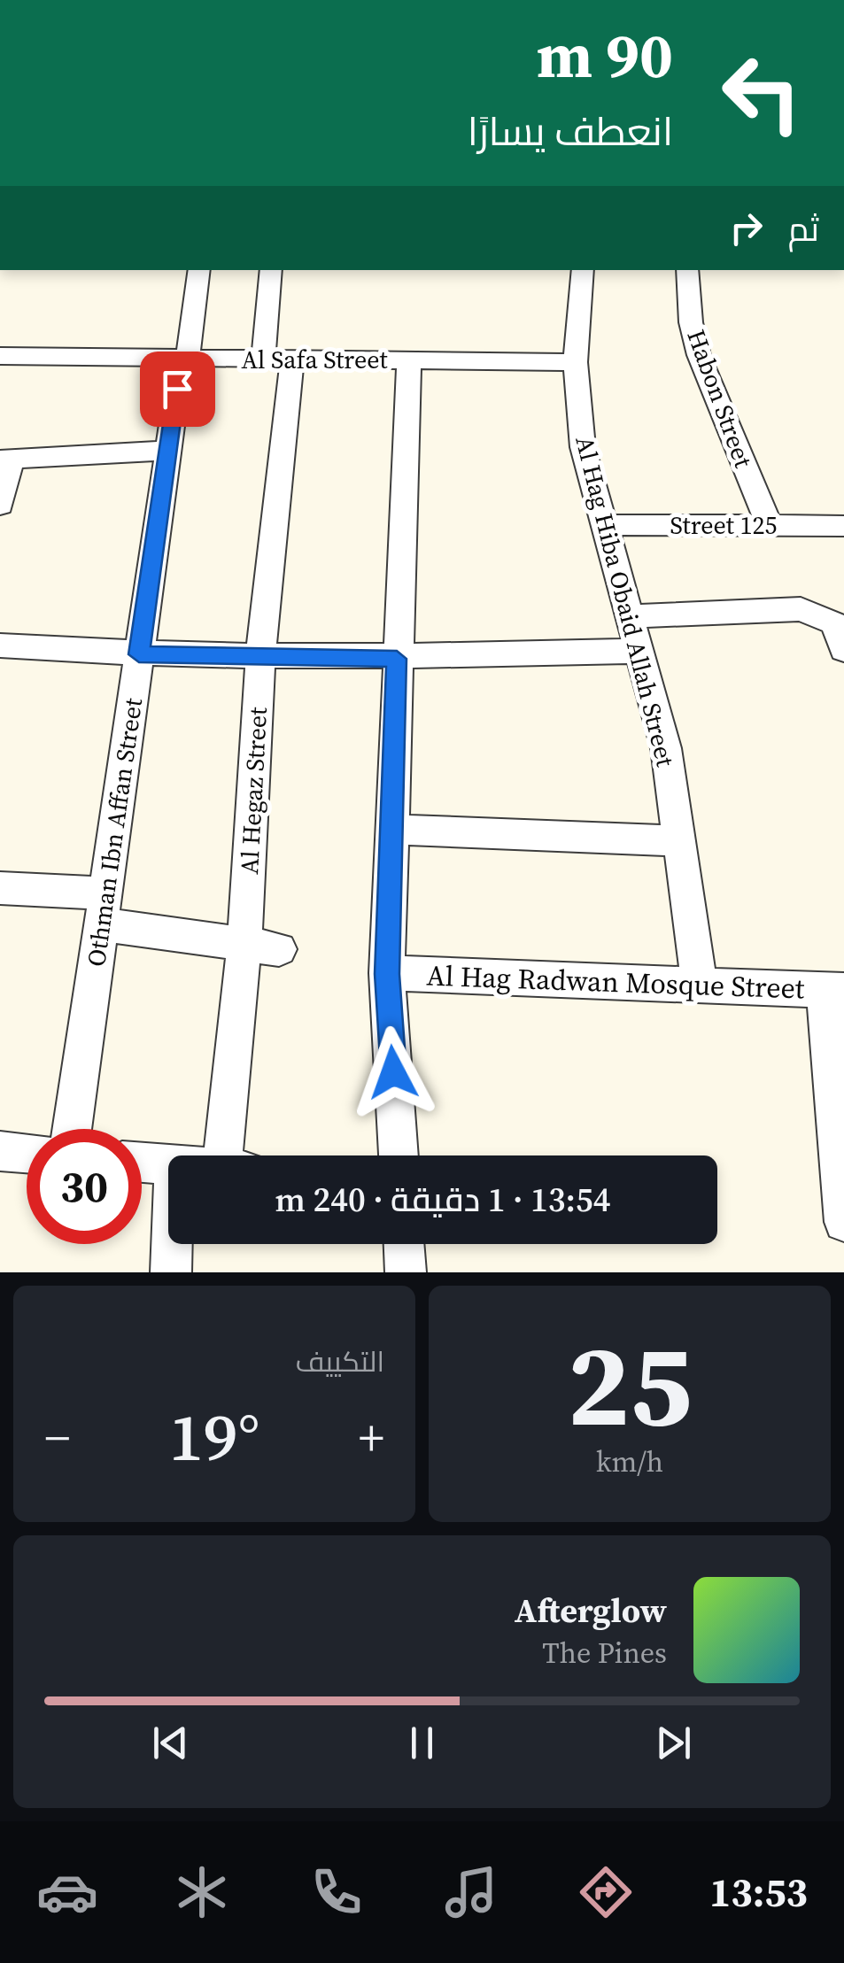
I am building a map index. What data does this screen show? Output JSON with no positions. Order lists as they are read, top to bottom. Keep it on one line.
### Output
{"streets":{"street":["Al Safa Street","Habon Street","Street 125","Al Hag Hiba Obaid Allah Street","Al Hegaz Street","Othman Ibn Affan Street","Al Hag Radwan Mosque Street"]},"crossings":[["Al Safa Street","Al Hag Hiba Obaid Allah Street"],["Al Safa Street","Al Hegaz Street"],["Al Safa Street","Othman Ibn Affan Street"],["Habon Street","Street 125"],["Street 125","Al Hag Hiba Obaid Allah Street"],["Al Hag Hiba Obaid Allah Street","Al Hag Radwan Mosque Street"]],"page":{"turn":["90 m","انعطف يسارًا"],"then":"ثم","limit":"30","trip":"13:54 · 1 دقيقة · 240 m","tile":[["25","km/h"],"التكييف"],"heat":["−","19°","+"],"song":["Afterglow","The Pines"],"tabs":"13:53"}}
